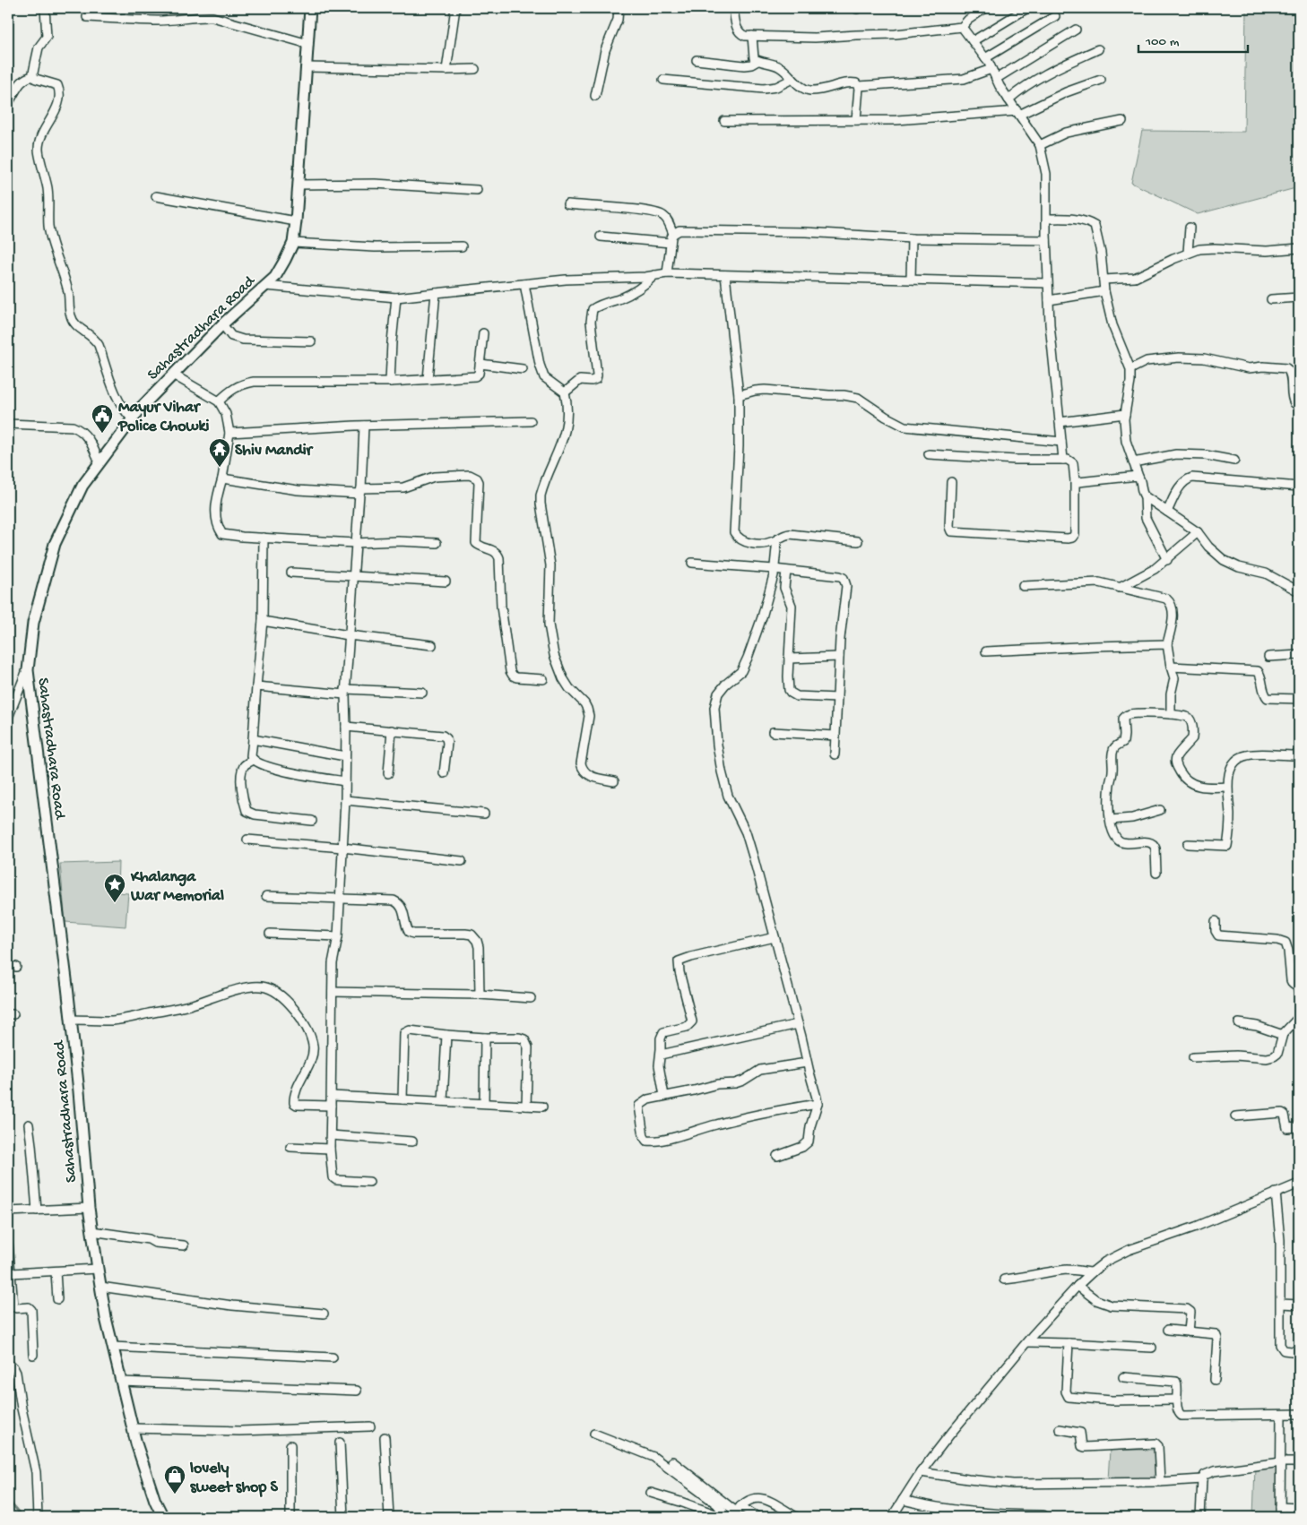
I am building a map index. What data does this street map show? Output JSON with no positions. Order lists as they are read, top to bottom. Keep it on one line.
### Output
{"streets":{"main road":["Sahastradhara Road"]},"places":{"public building":["Mayur Vihar Police Chowki"],"temple":["Shiv Mandir"],"place":["Khalanga War Memorial"],"shop":["lovely sweet shop S"]},"scale_bar":"100 m"}
